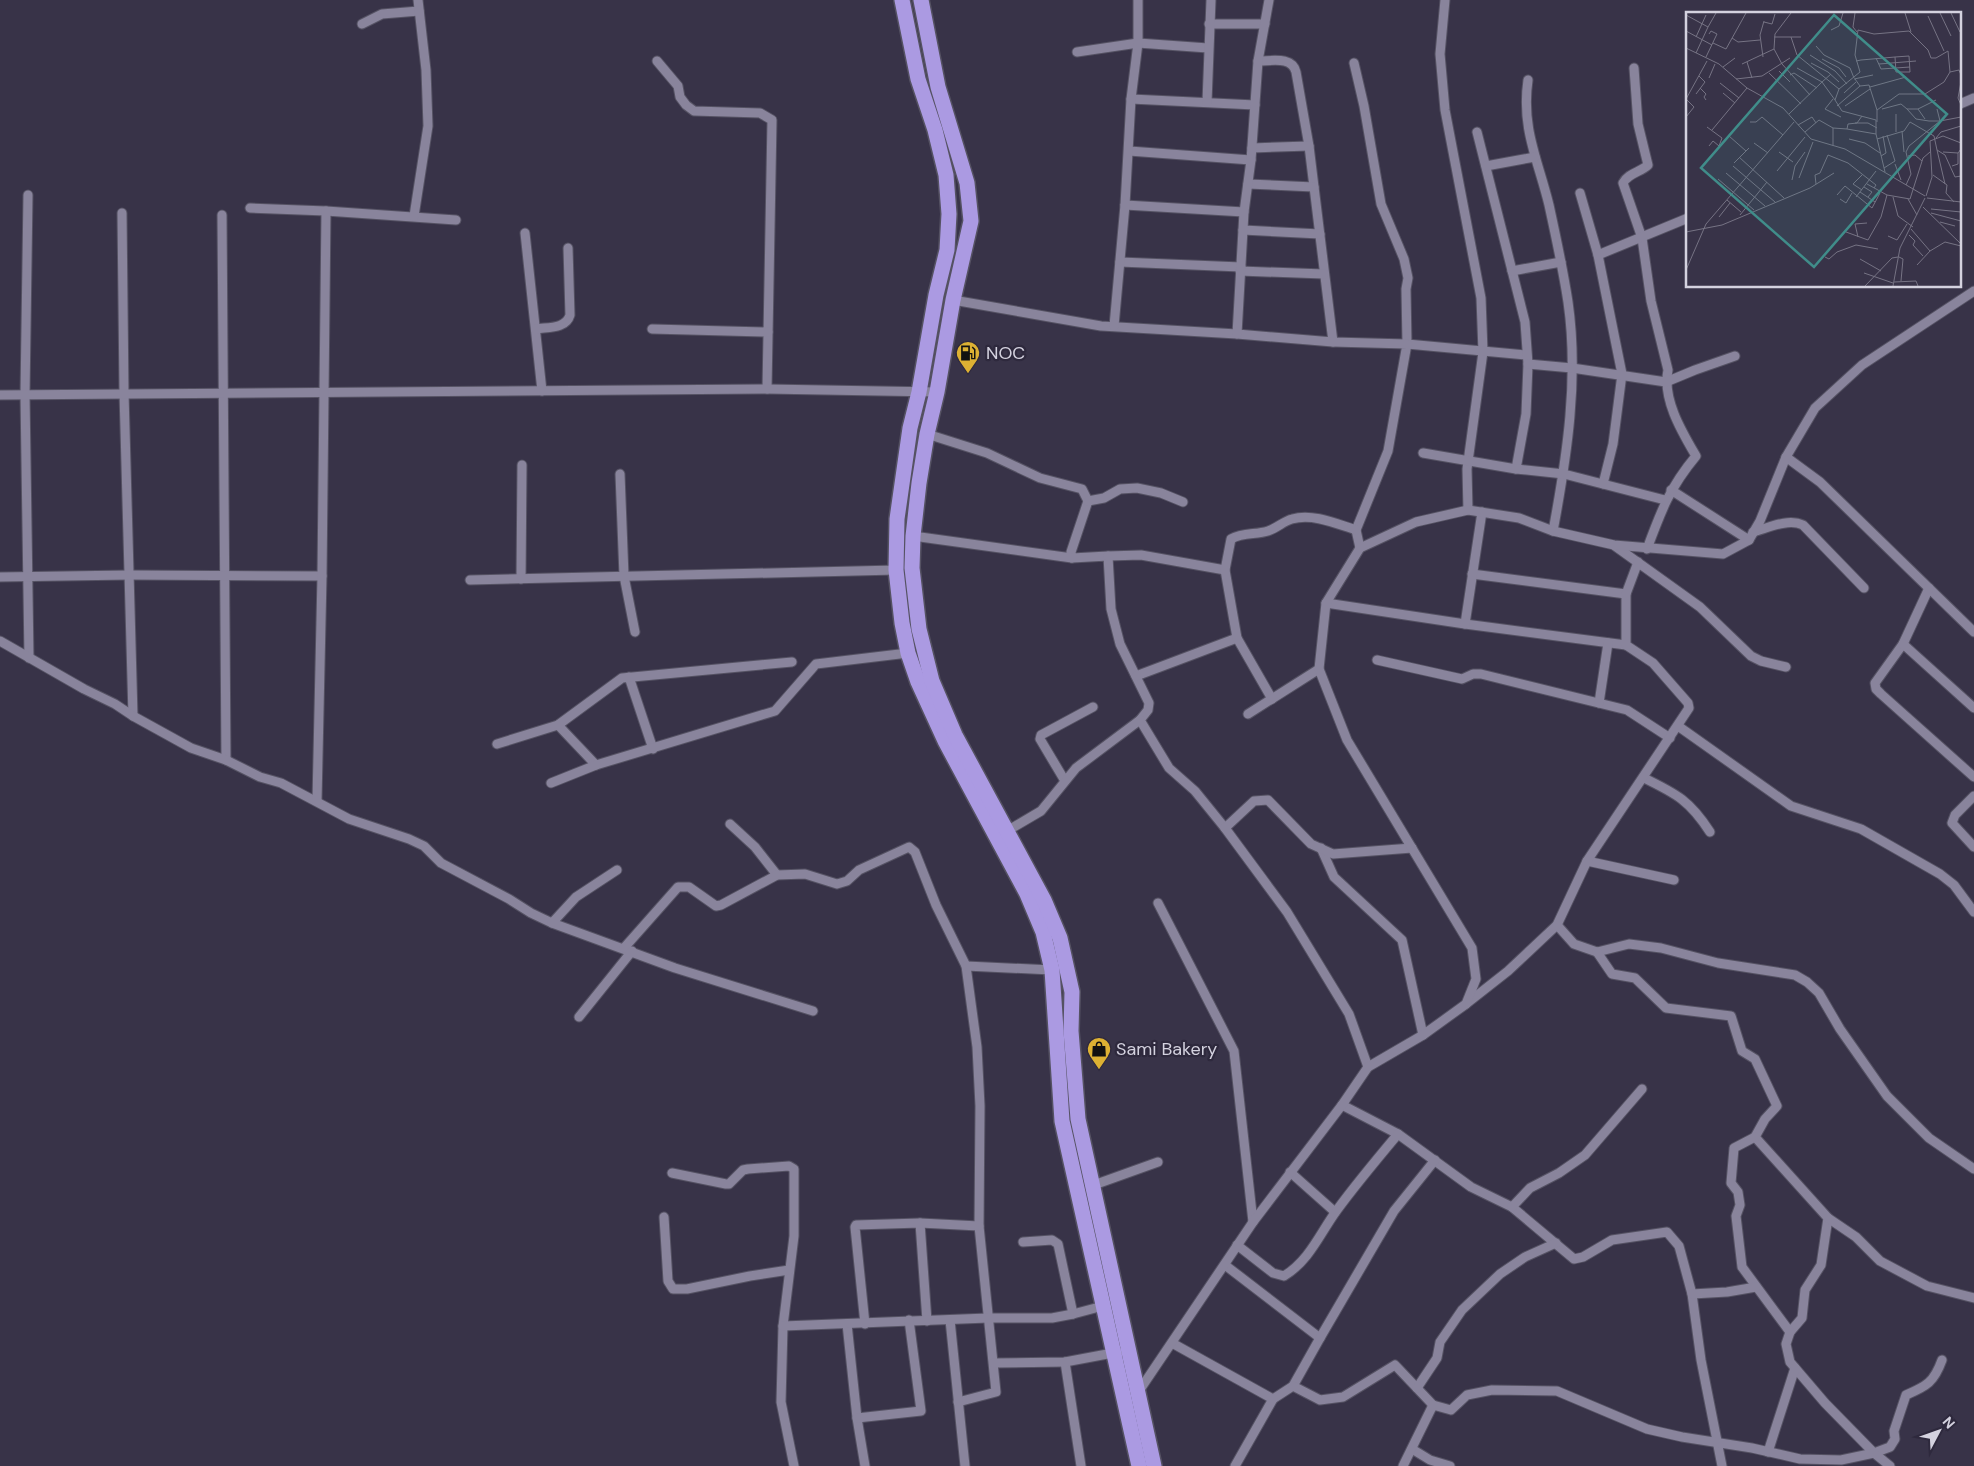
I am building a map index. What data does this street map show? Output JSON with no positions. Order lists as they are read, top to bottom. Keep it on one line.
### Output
{"places":{"fuel station":["NOC"],"shop":["Sami Bakery"]},"north":"top right"}
